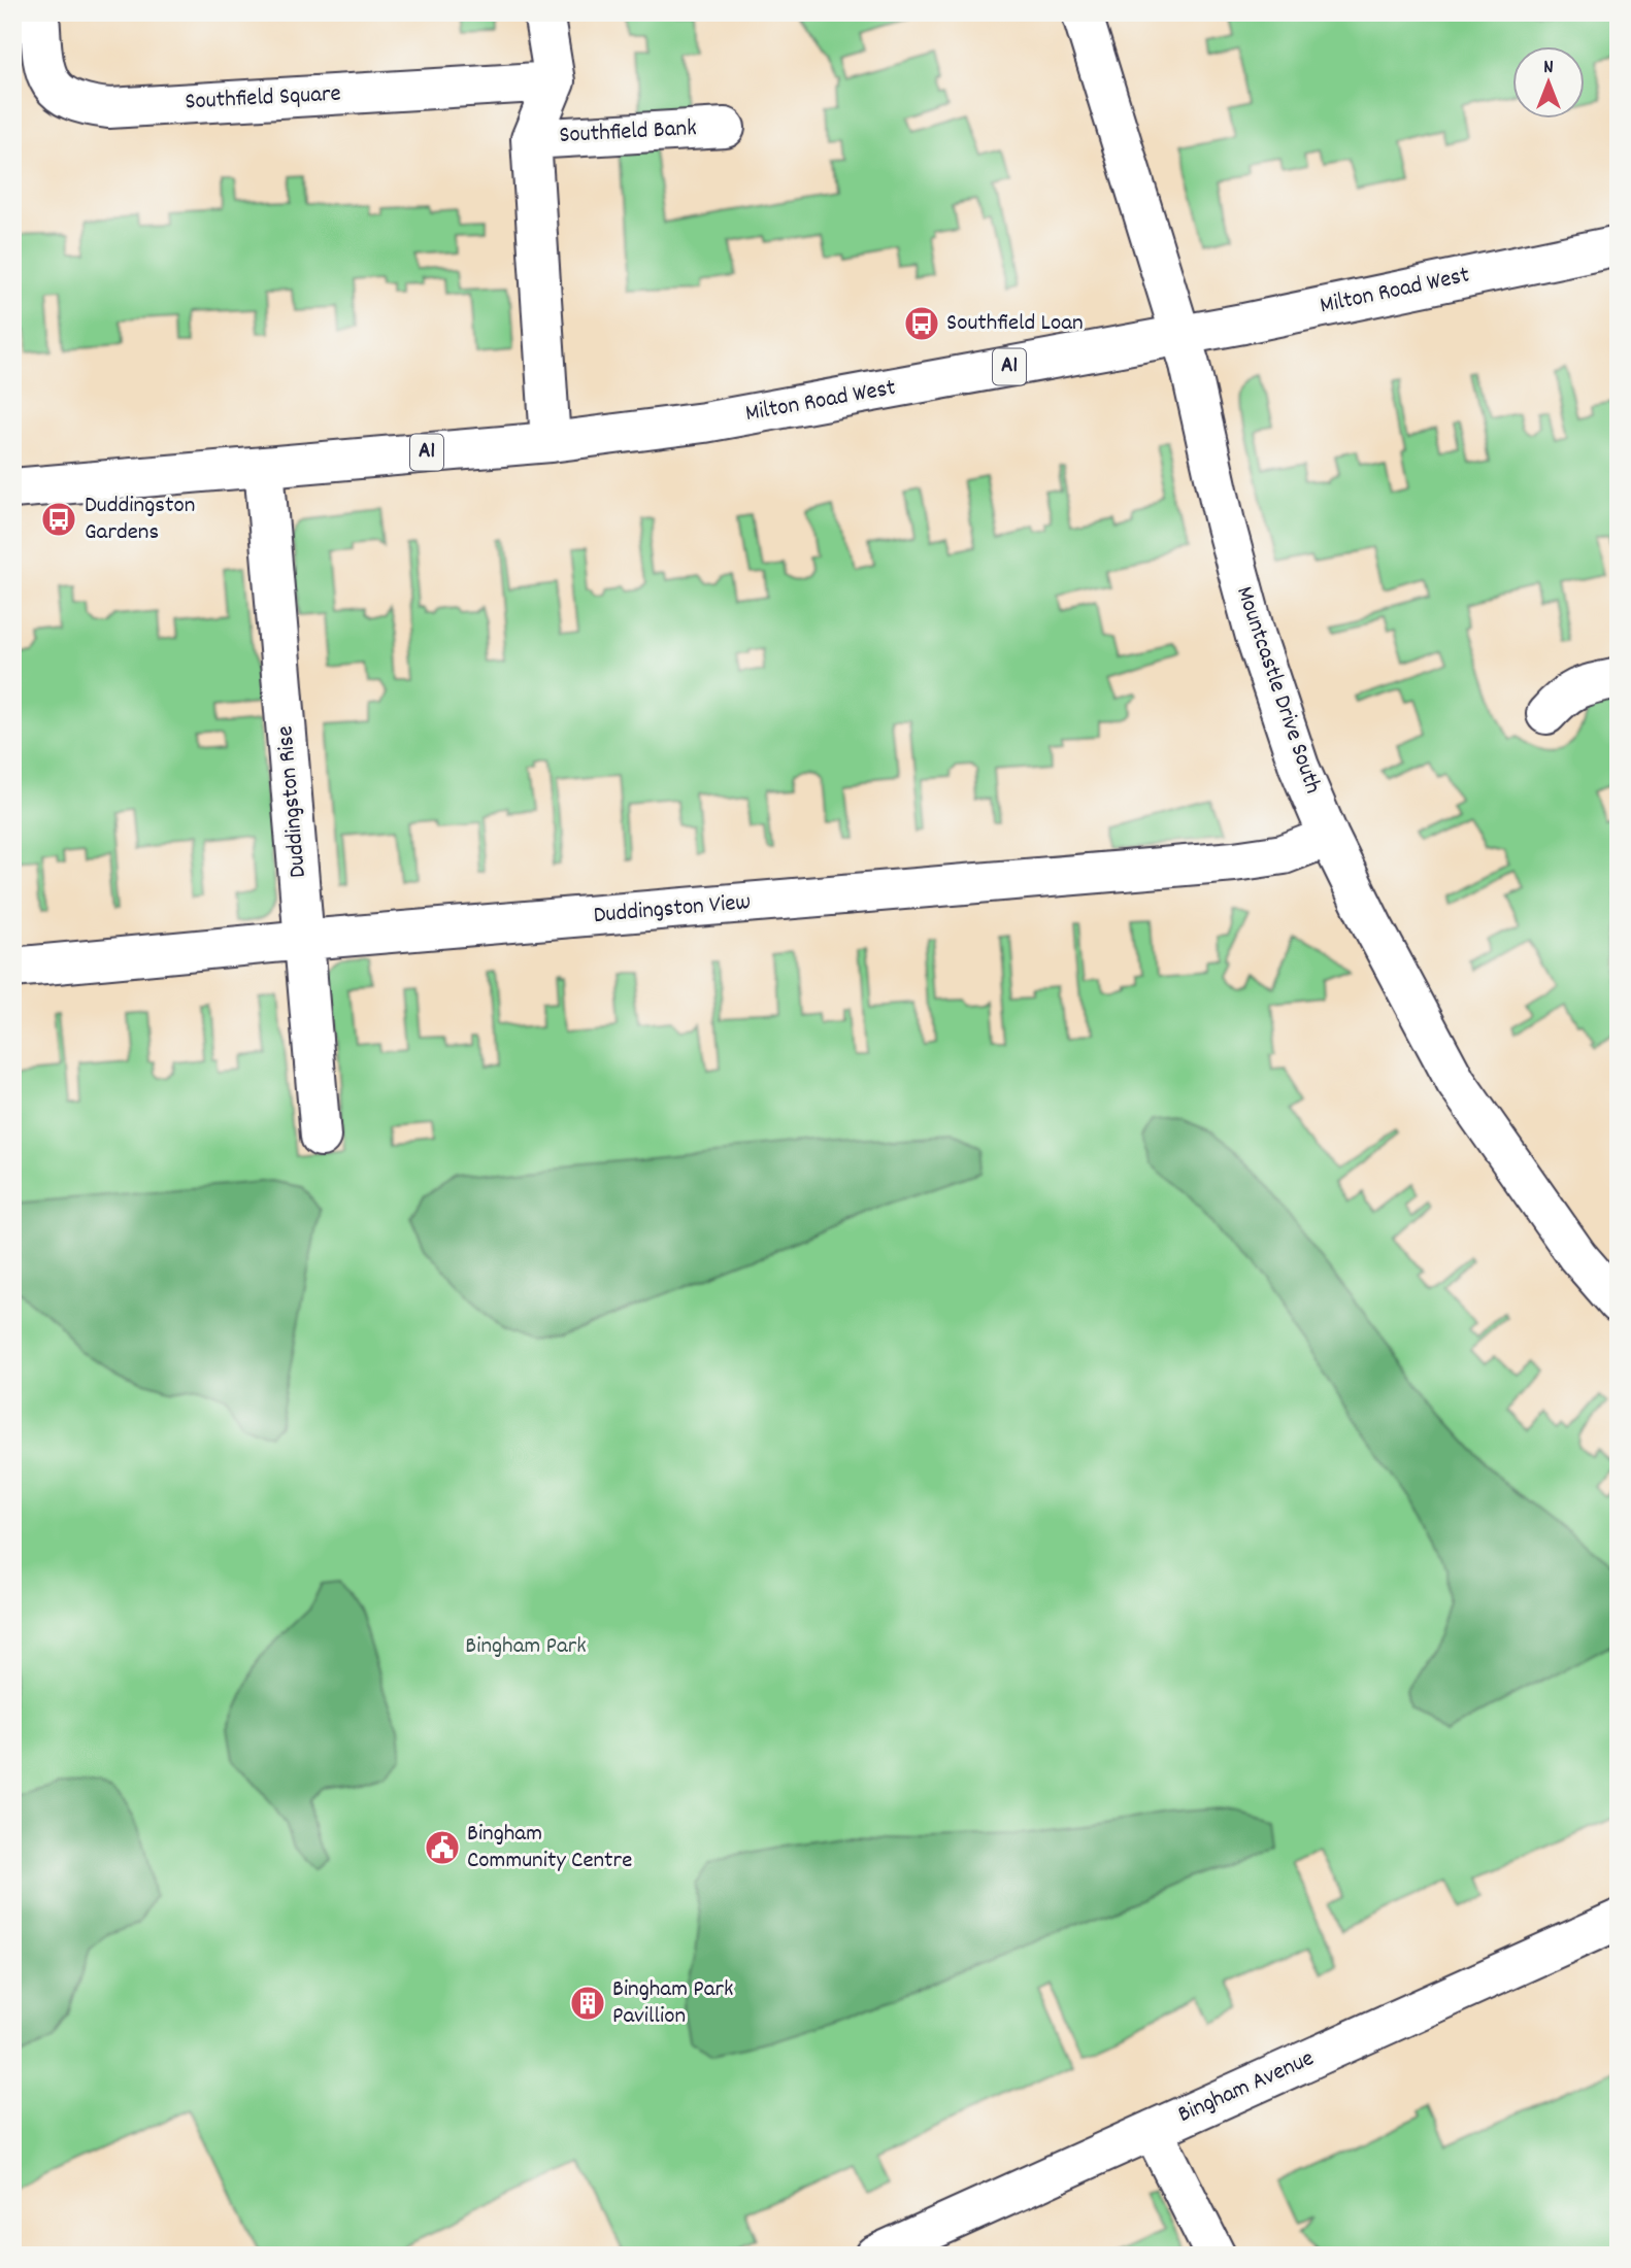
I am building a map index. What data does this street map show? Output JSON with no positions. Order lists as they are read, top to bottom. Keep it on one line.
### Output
{"streets":{"street":["Southfield Square","Southfield Bank","Milton Road West","A1","Mountcastle Drive South","Duddingston Rise","Duddingston View","Bingham Avenue"]},"crossings":[["Milton Road West","Mountcastle Drive South"],["Milton Road West","Duddingston Rise"],["Mountcastle Drive South","Duddingston View"],["Duddingston Rise","Duddingston View"]],"parks":["Bingham Park"],"places":{"bus stop":["Southfield Loan","Duddingston Gardens"],"public building":["Bingham Community Centre"],"building":["Bingham Park Pavillion"]},"north":"top"}
